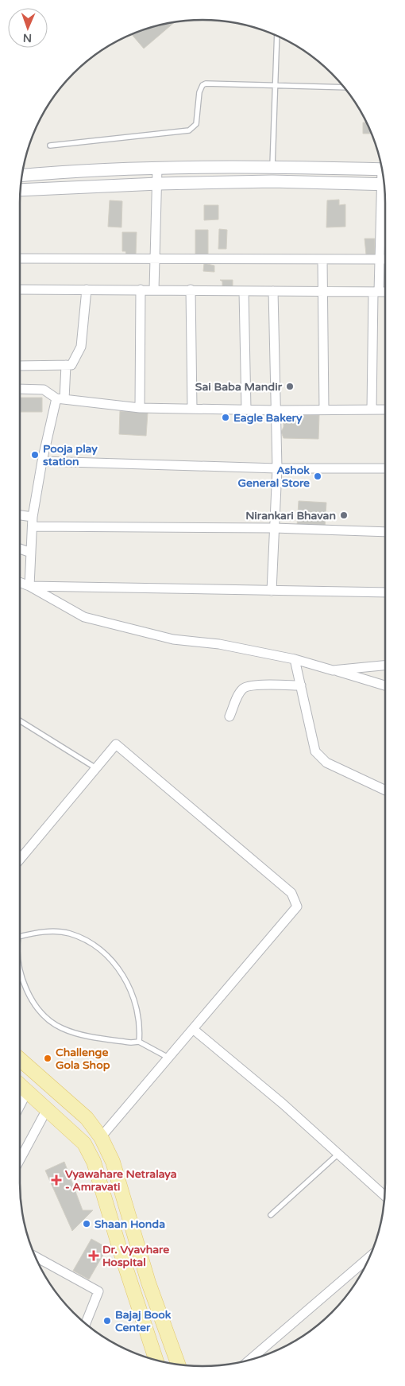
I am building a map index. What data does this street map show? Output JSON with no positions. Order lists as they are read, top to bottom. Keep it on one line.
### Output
{"places":{"other":["Sai Baba Mandir","Eagle Bakery","Pooja play station","Ashok General Store","Nirankari Bhavan","Challenge Gola Shop","Shaan Honda","Bajaj Book Center"],"health":["Vyawahare Netralaya - Amravati","Dr. Vyavhare Hospital"]},"north":"bottom"}
